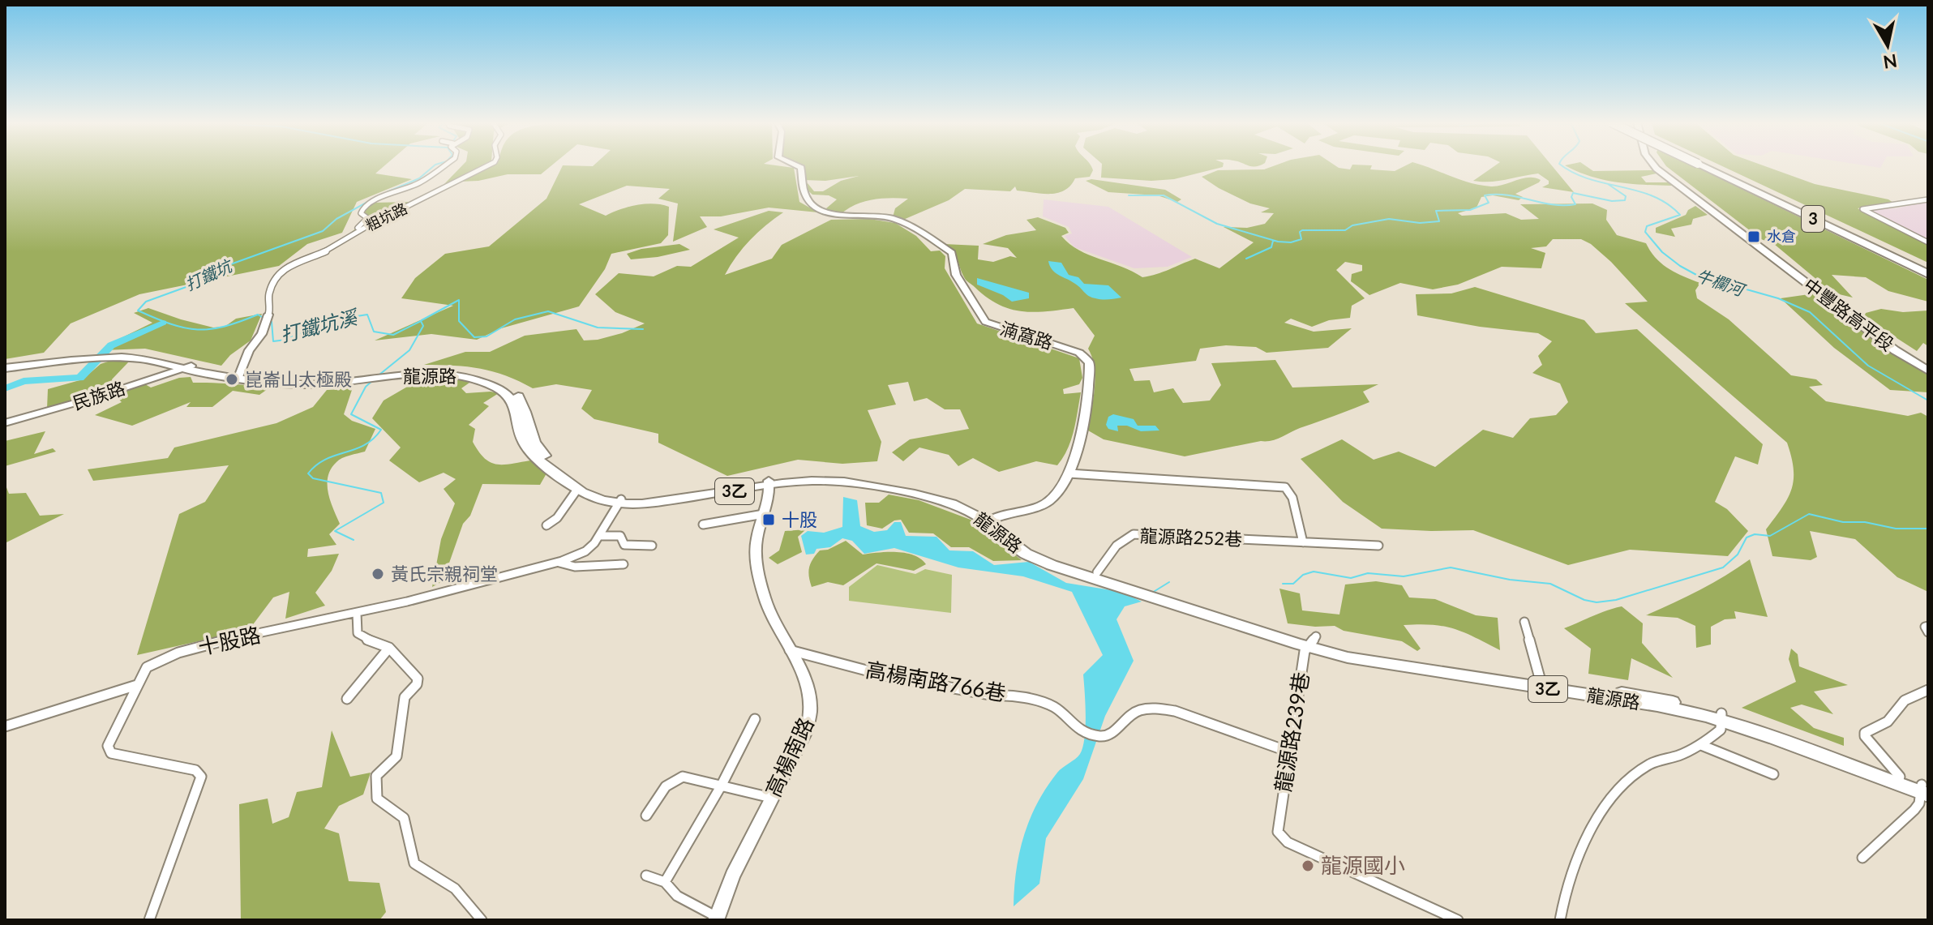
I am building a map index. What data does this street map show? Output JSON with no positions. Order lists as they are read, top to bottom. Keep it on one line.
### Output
{"streets":{"highway":["3"],"main road":["中豐路高平段","龍源路","3乙"],"street":["粗坑路","湳窩路","民族路","龍源路252巷","十股路","高楊南路766巷","龍源路239巷","高楊南路"]},"crossings":[["粗坑路","龍源路"],["粗坑路","3乙"],["湳窩路","龍源路"],["湳窩路","3乙"],["龍源路","3乙"],["龍源路","十股路"],["龍源路","龍源路239巷"],["龍源路","高楊南路"],["民族路","3乙"],["3乙","龍源路252巷"],["3乙","十股路"],["3乙","龍源路239巷"],["高楊南路766巷","龍源路239巷"],["高楊南路766巷","高楊南路"]],"water":["打鐵坑","牛欄河","打鐵坑溪"],"places":{"transit":["水倉","十股"],"other":["崑崙山太極殿","黃氏宗親祠堂","龍源國小"]},"north":"bottom"}
